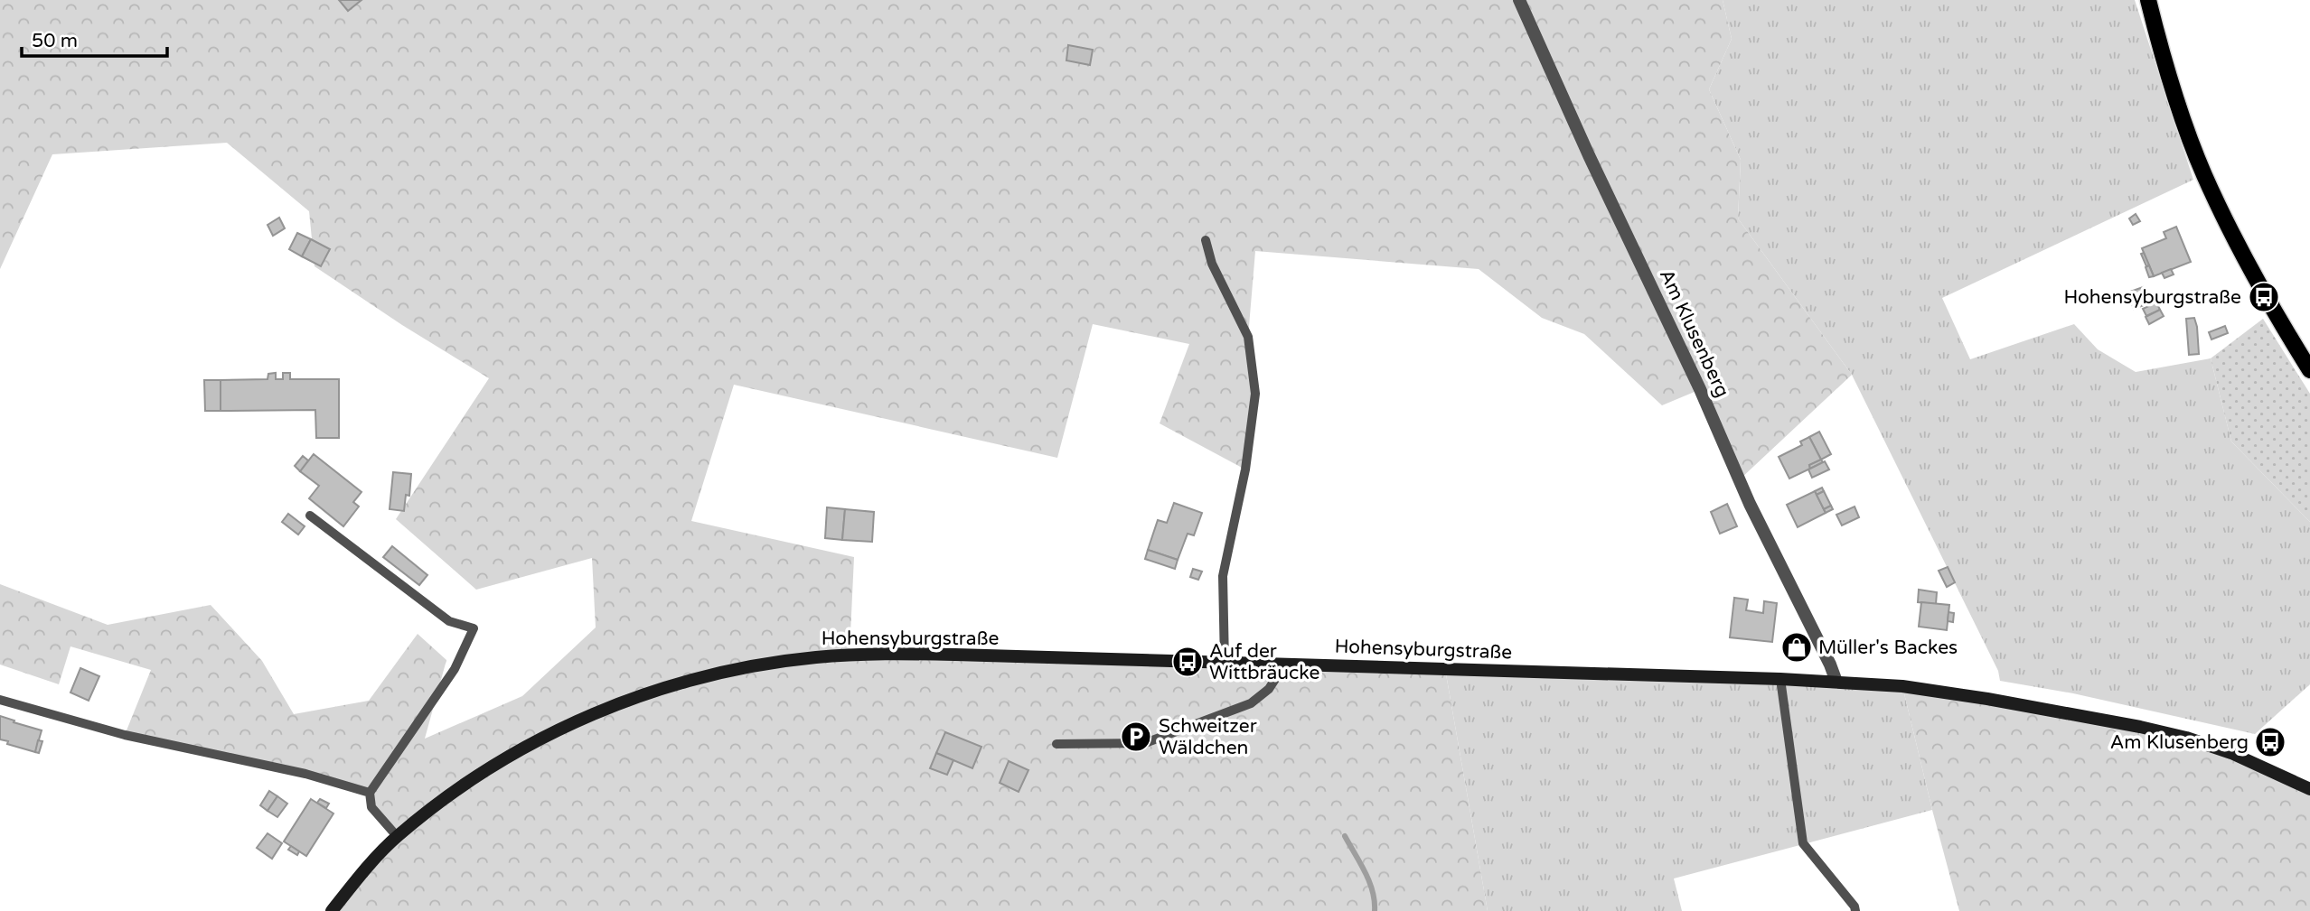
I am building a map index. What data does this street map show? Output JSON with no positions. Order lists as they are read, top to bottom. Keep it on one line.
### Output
{"streets":{"main road":["Hohensyburgstraße"],"street":["Am Klusenberg"]},"crossings":[["Am Klusenberg","Hohensyburgstraße"]],"places":{"bus stop":["Hohensyburgstraße","Auf der Wittbräucke","Am Klusenberg"],"shop":["Müller's Backes"],"parking":["Schweitzer Wäldchen"]},"scale_bar":"50 m"}
